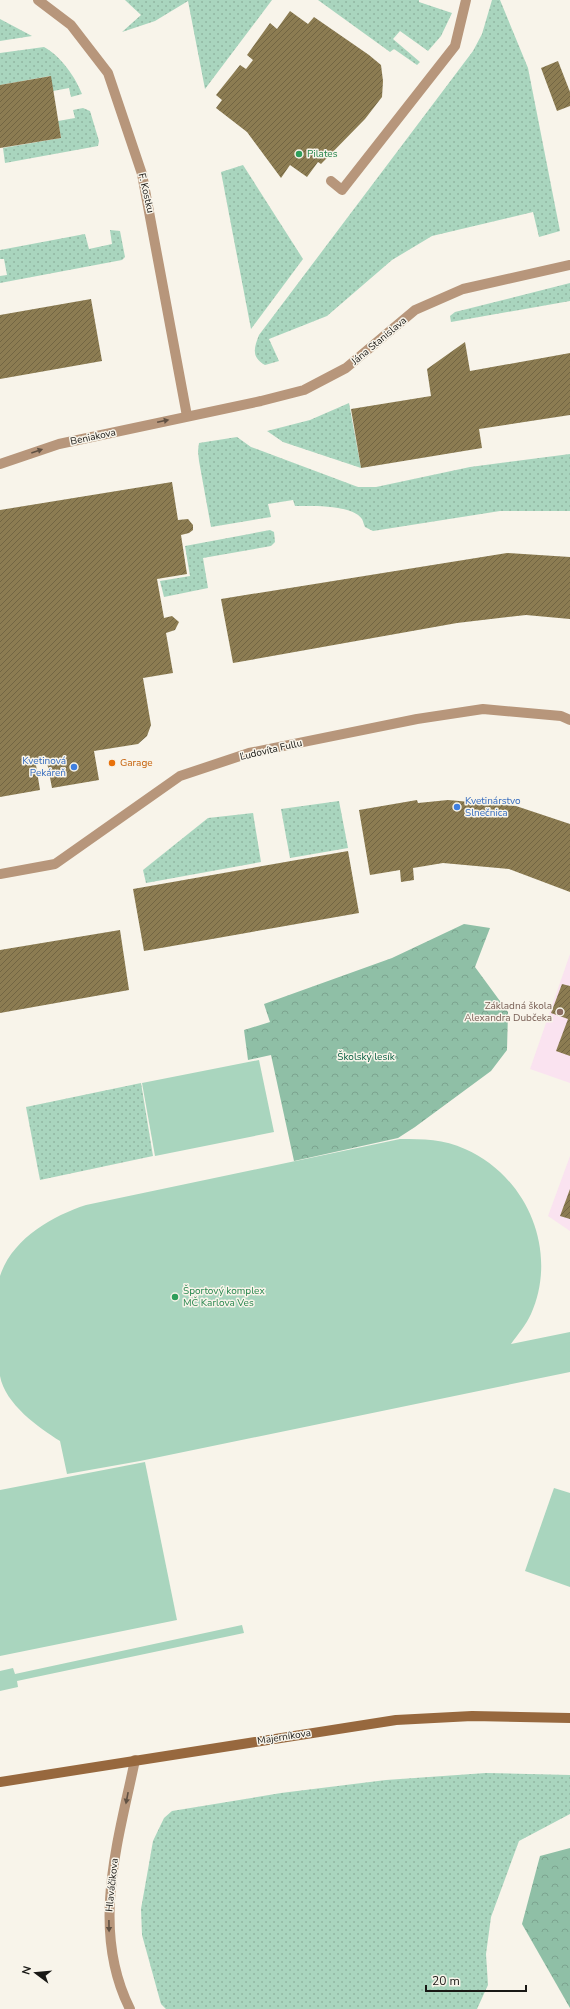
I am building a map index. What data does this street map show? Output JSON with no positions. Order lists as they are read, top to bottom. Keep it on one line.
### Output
{"streets":{"street":["F. Kostku","Jána Stanislava","Beniakova","Ľudovíta Fullu","Majerníkova","Hlaváčikova"]},"crossings":[["F. Kostku","Jána Stanislava"],["F. Kostku","Beniakova"],["Jána Stanislava","Beniakova"],["Majerníkova","Hlaváčikova"]],"one_way":["Beniakova","Hlaváčikova"],"parks":["Školský lesík"],"places":["Pilates","Garage","Kvetinová Pekáreň","Kvetinárstvo Slnečnica","Základná škola Alexandra Dubčeka","Športový komplex MČ Karlova Ves"],"scale_bar":"20 m","north":"left"}
